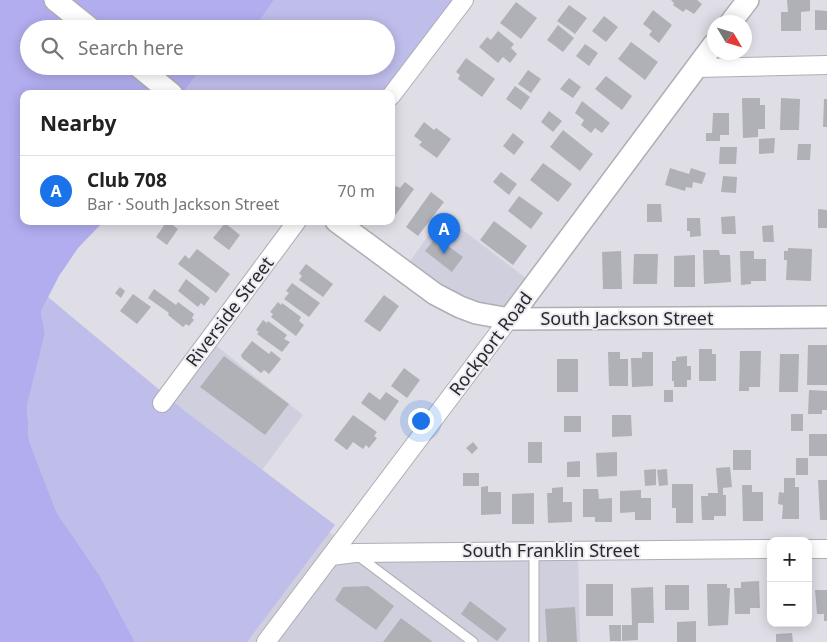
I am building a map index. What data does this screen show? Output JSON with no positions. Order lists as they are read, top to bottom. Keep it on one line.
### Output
{"streets":{"street":["Riverside Street","South Jackson Street","Rockport Road","South Franklin Street"]},"crossings":[["South Jackson Street","Rockport Road"],["Rockport Road","South Franklin Street"]],"north":"bottom right","page":{"search":"Search here","heading":"Nearby","list":[{"mark":"A","name":"Club 708","note":"Bar · South Jackson Street","value":"70 m"}],"pins":"A","map_buttons":["+","−"]}}
